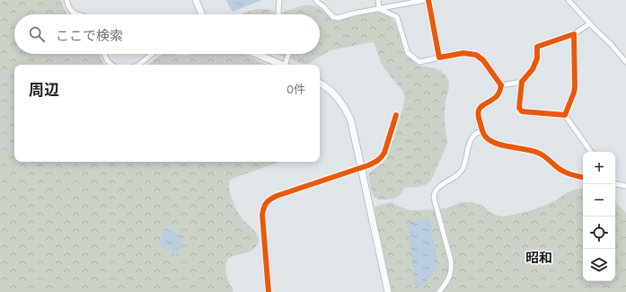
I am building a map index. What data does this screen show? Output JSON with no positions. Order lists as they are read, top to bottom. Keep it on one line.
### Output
{"districts":["昭和"],"page":{"search":"ここで検索","heading":["周辺","0件"],"map_buttons":["+","−"]}}
